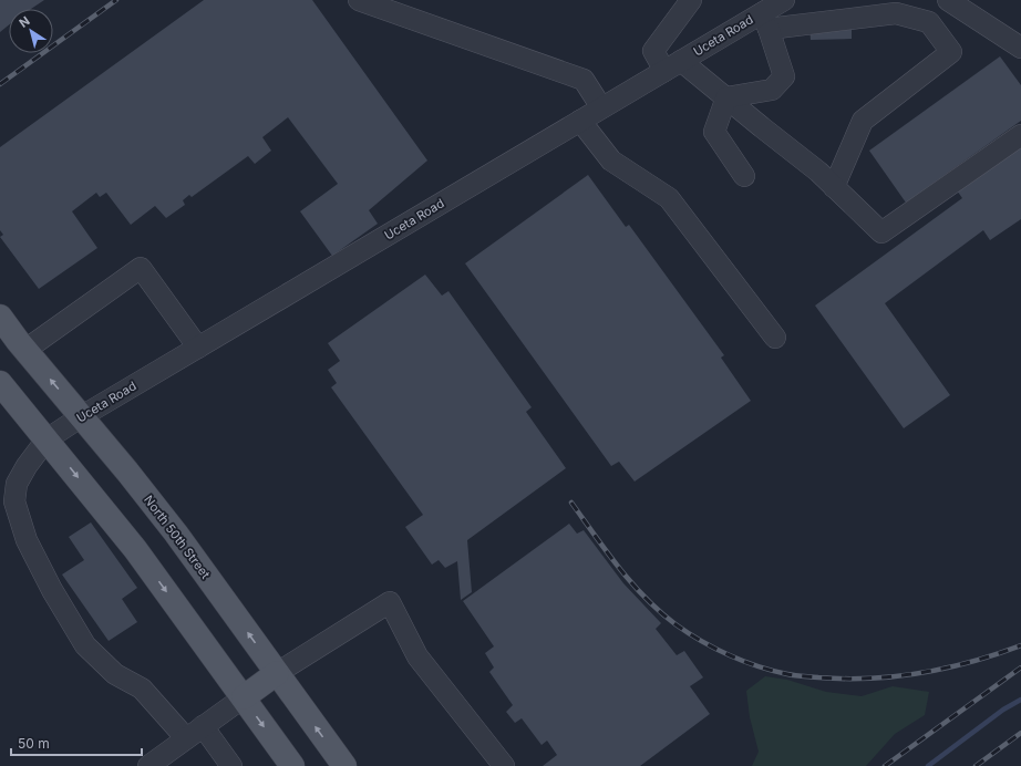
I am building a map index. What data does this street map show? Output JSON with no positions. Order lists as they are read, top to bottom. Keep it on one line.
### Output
{"streets":{"main road":["North 50th Street"],"street":["Uceta Road"]},"crossings":[["Uceta Road","North 50th Street"]],"scale_bar":"50 m","north":"top left"}
